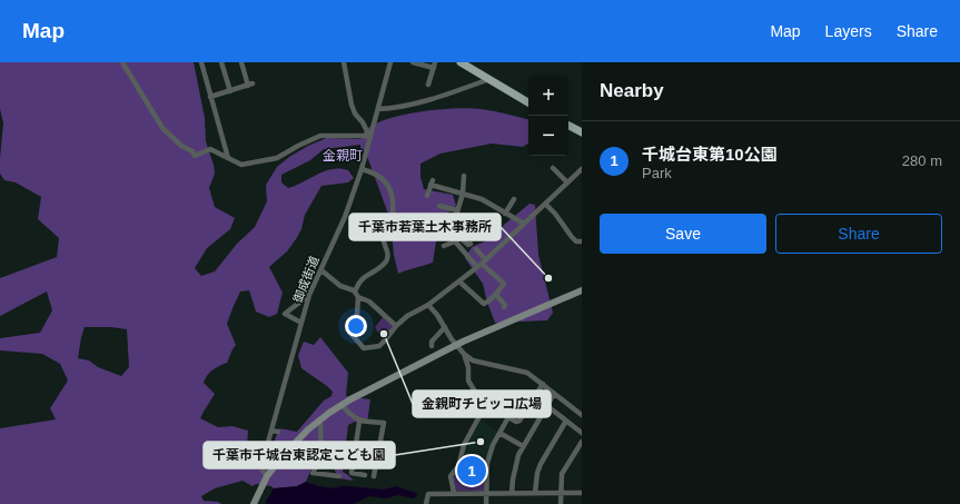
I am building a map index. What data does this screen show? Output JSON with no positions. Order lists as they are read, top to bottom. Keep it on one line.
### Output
{"streets":{"street":["御成街道"]},"districts":["金親町"],"places":["千葉市若葉土木事務所","金親町チビッコ広場","千葉市千城台東認定こども園"],"page":{"header":"Map","nav":["Map","Layers","Share"],"heading":"Nearby","map_buttons":["+","−"],"list":[{"mark":"1","name":"千城台東第10公園","note":"Park","value":"280 m"}],"buttons":["Save","Share"],"pins":"1"}}
